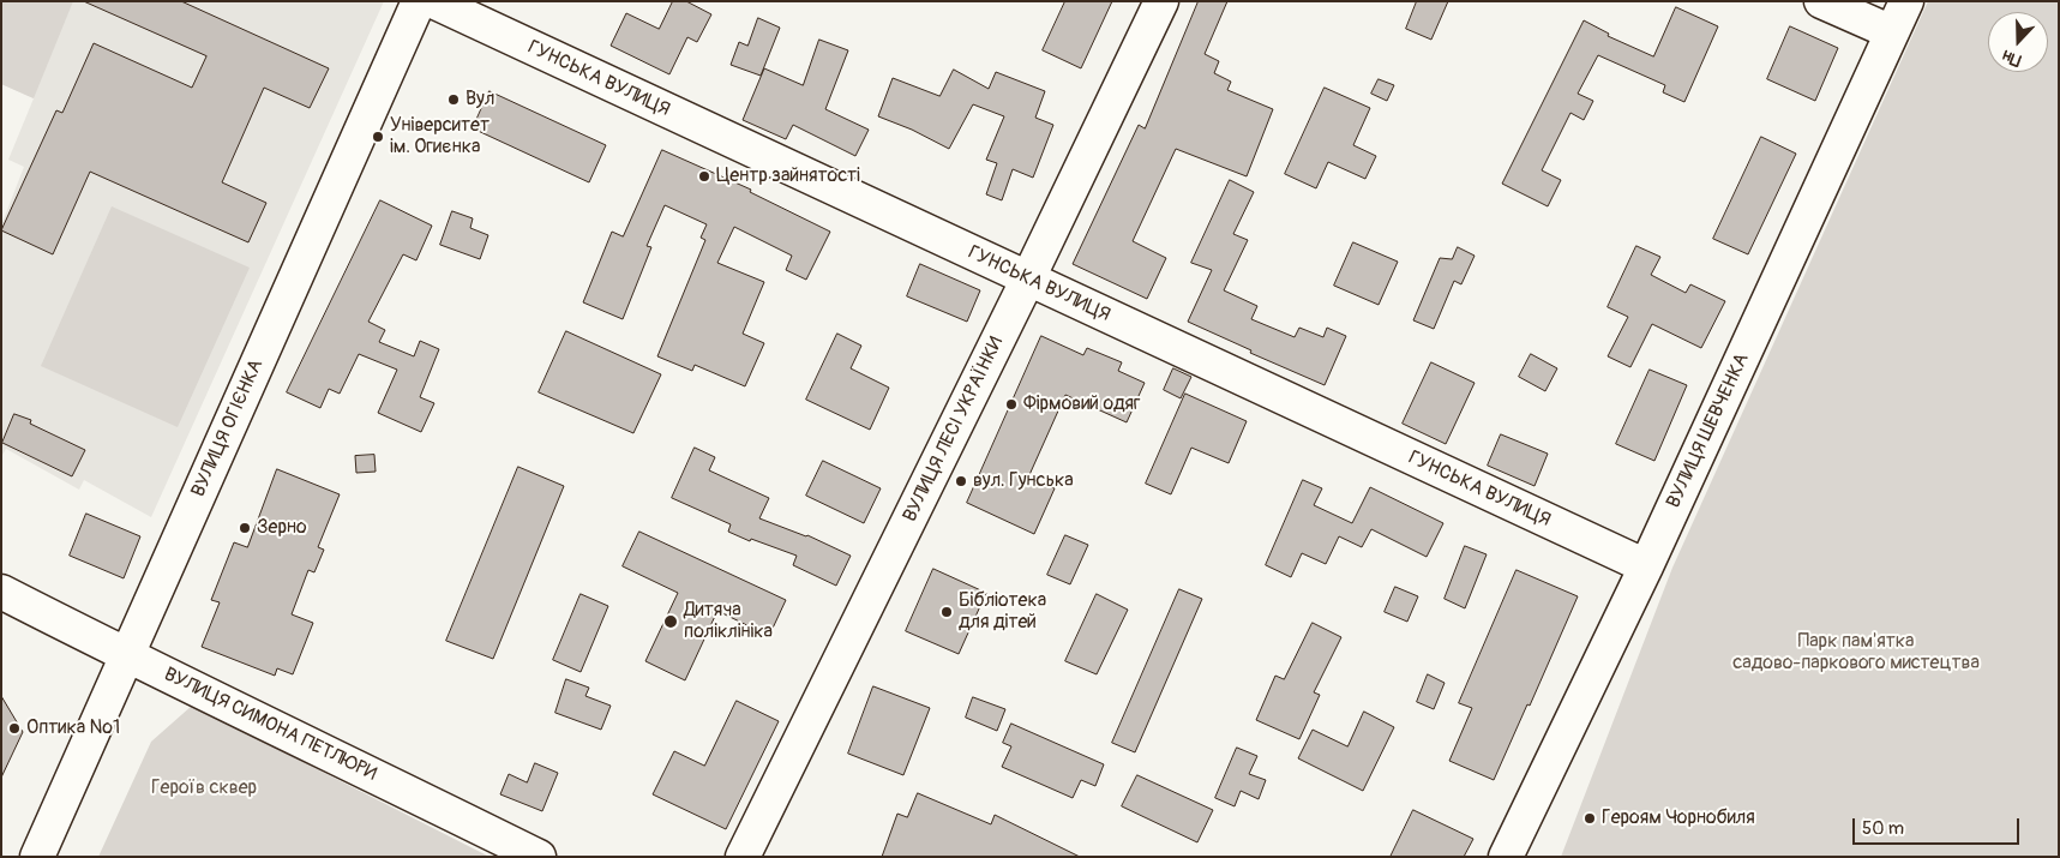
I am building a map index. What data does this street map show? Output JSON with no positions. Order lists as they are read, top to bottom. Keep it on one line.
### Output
{"streets":{"street":["ГУНСЬКА ВУЛИЦЯ","ВУЛИЦЯ ОГІЄНКА","ВУЛИЦЯ ЛЕСІ УКРАЇНКИ","ВУЛИЦЯ ШЕВЧЕНКА","ВУЛИЦЯ СИМОНА ПЕТЛЮРИ"]},"crossings":[["ГУНСЬКА ВУЛИЦЯ","ВУЛИЦЯ ЛЕСІ УКРАЇНКИ"],["ГУНСЬКА ВУЛИЦЯ","ВУЛИЦЯ ШЕВЧЕНКА"],["ВУЛИЦЯ ОГІЄНКА","ВУЛИЦЯ СИМОНА ПЕТЛЮРИ"]],"parks":["Парк пам'ятка садово-паркового мистецтва","Героїв сквер"],"places":["Вул","Університет ім. Огиєнка","Центр зайнятості","Фірмовий одяг","вул. Гунська","Зерно","Бібліотека для дітей","Дитяча поліклініка","Оптика №1","Героям Чорнобиля"],"scale_bar":"50 m","north":"bottom"}
